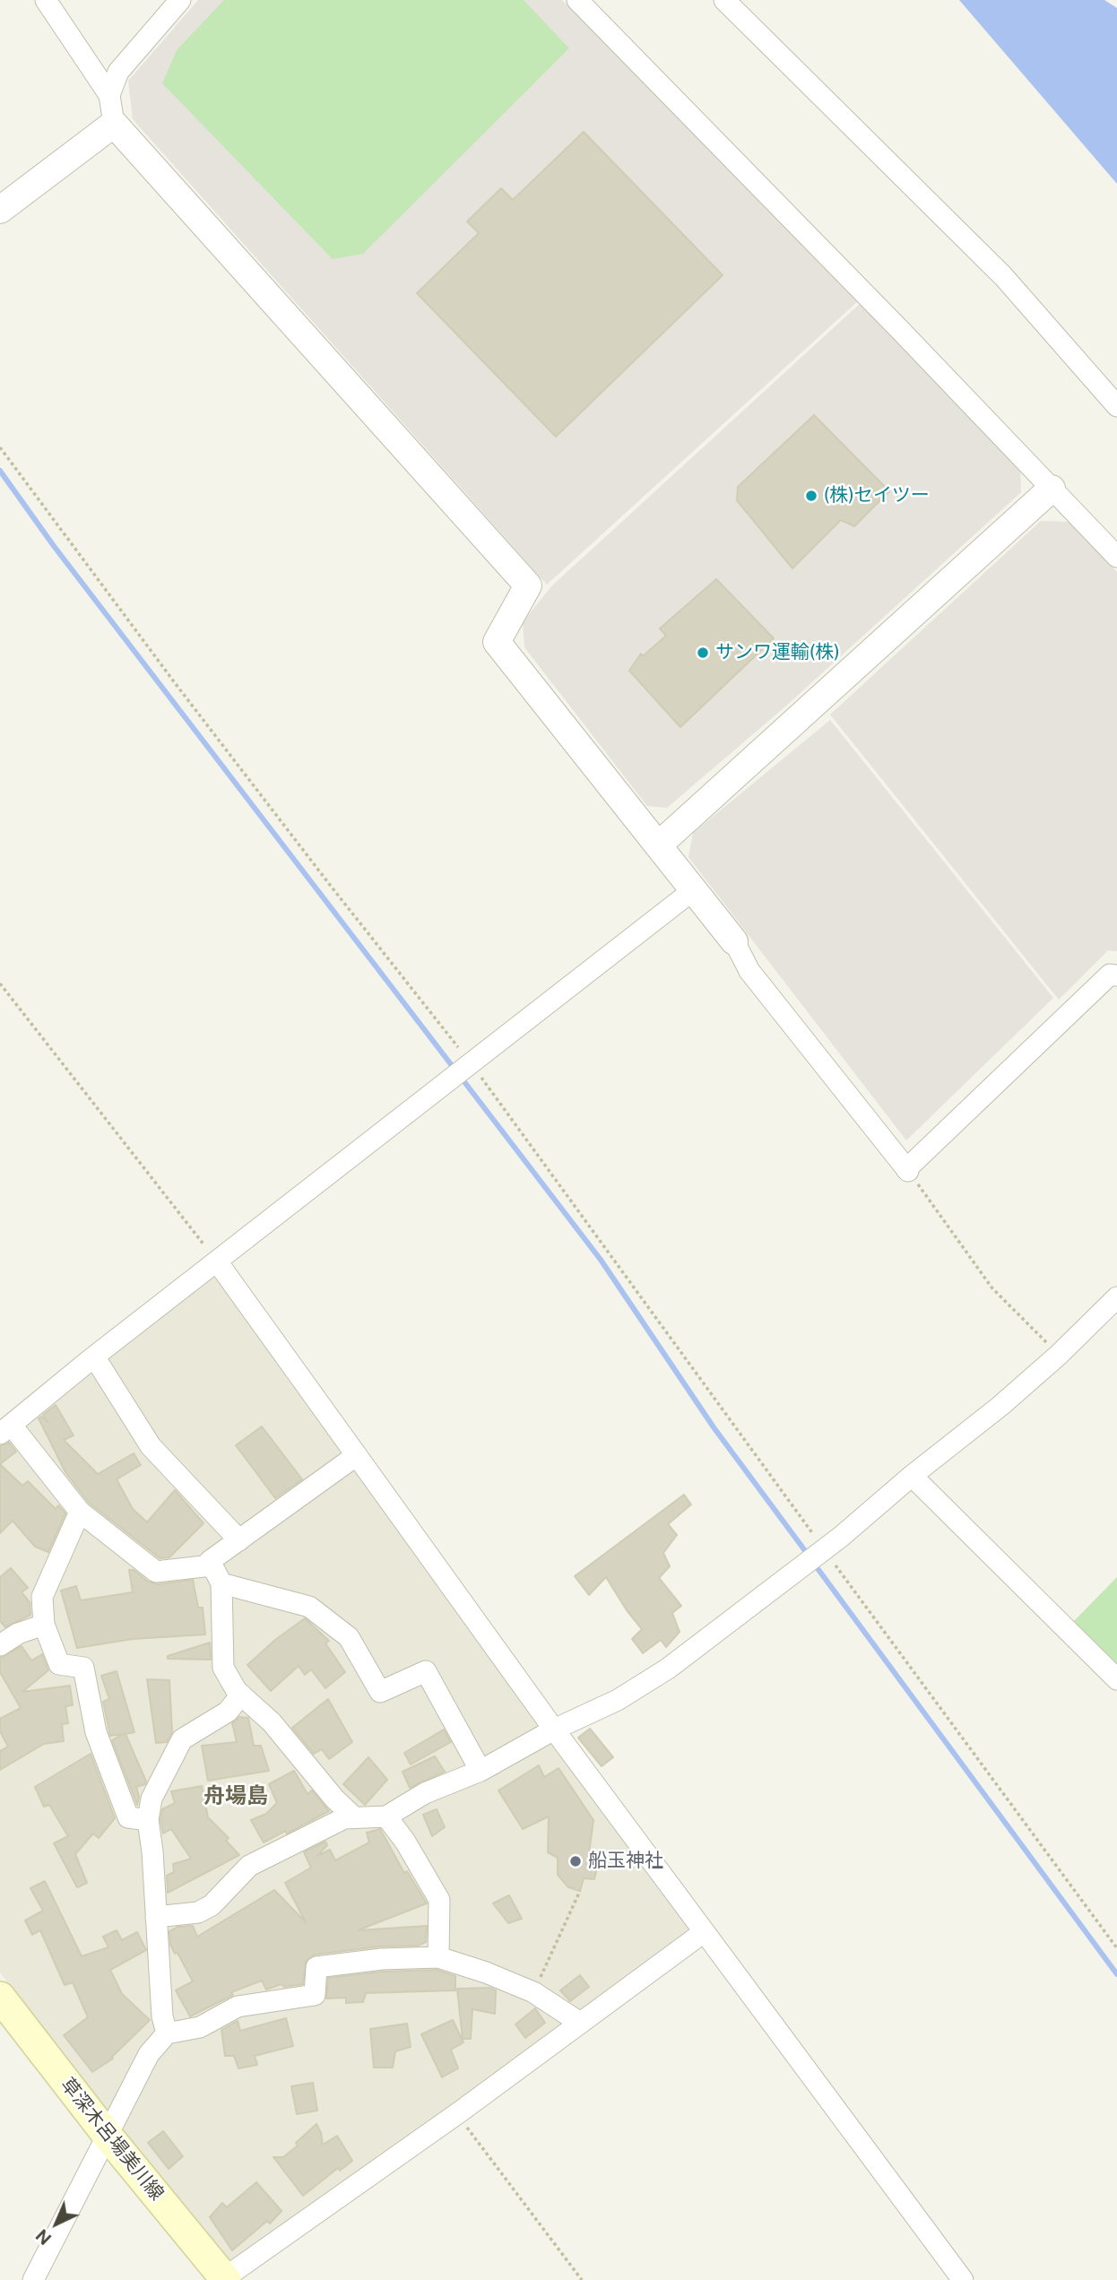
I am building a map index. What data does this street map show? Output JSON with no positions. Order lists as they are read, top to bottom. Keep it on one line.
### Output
{"streets":{"main road":["草深木呂場美川線"]},"districts":["舟場島"],"places":["(株)セイツー","サンワ運輸(株)","船玉神社"],"north":"bottom left"}
